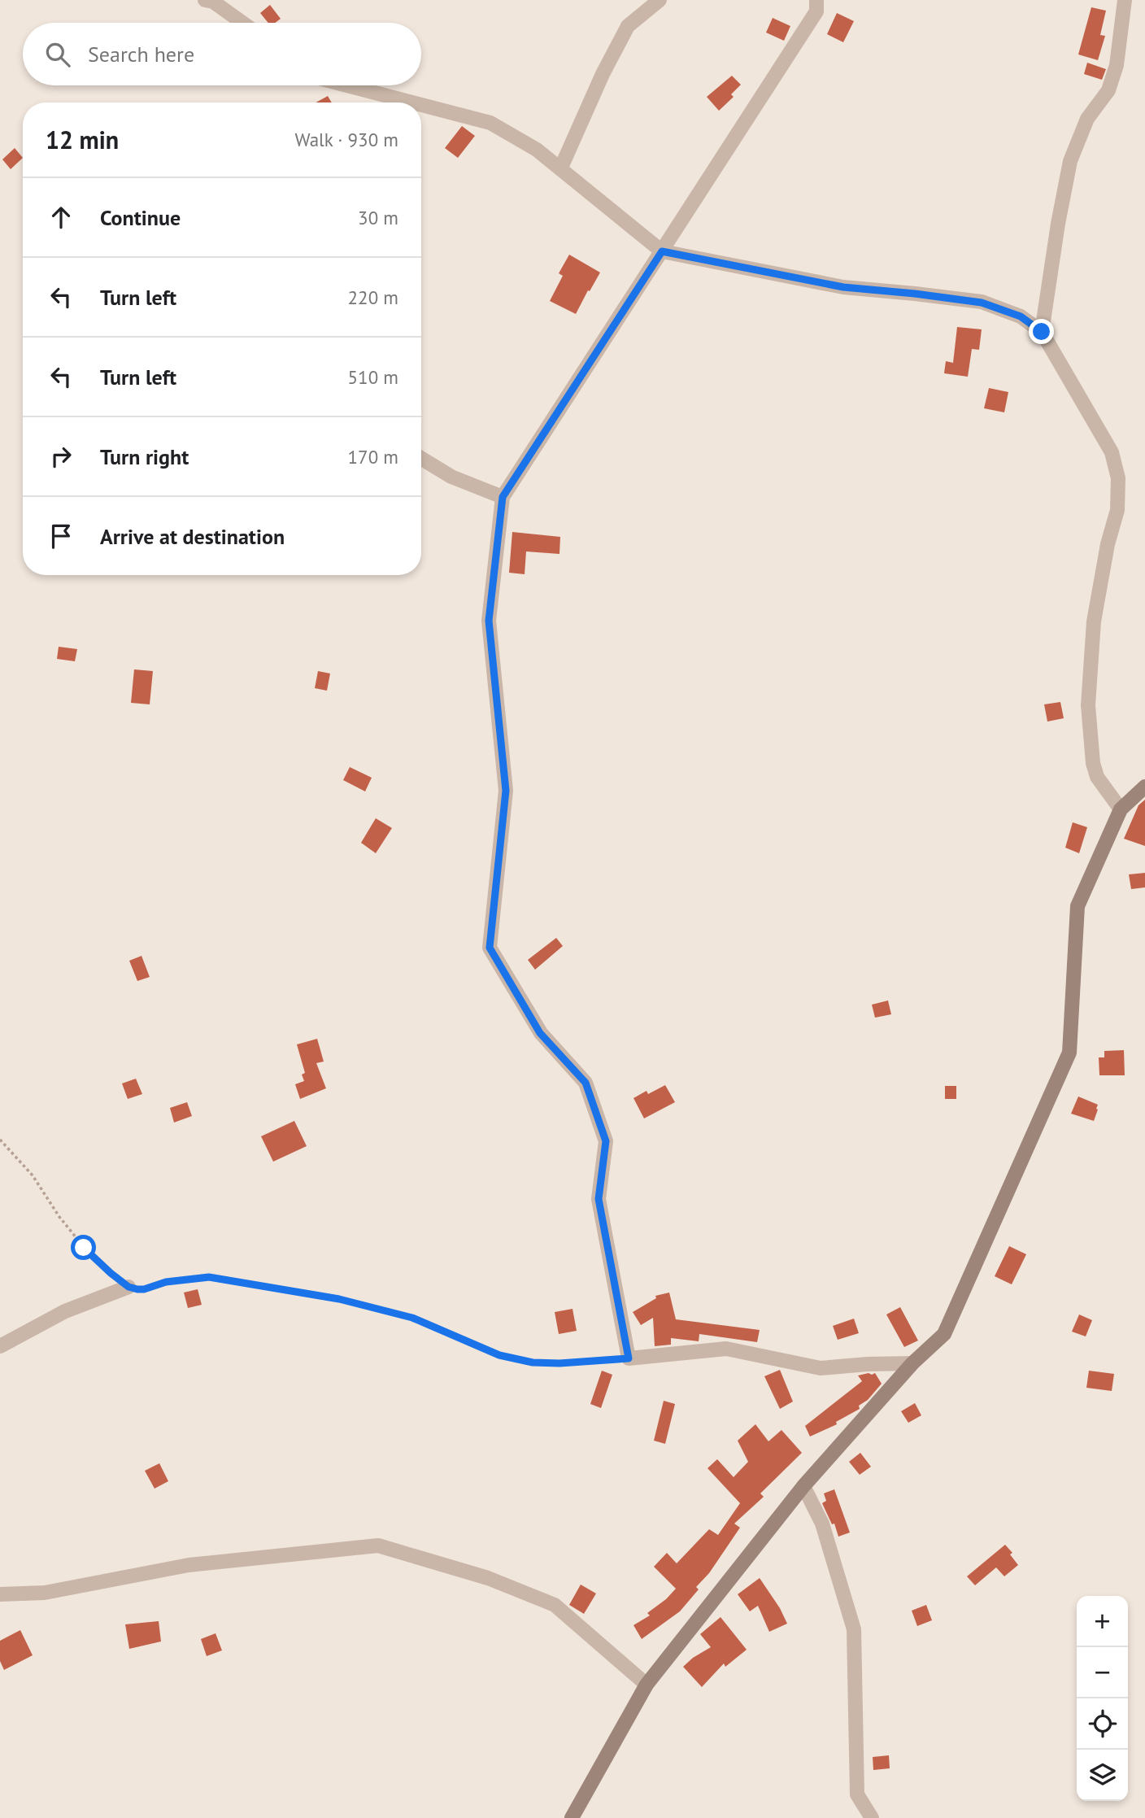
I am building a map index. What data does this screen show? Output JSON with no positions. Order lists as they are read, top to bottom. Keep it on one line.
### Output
{"page":{"search":"Search here","heading":["12 min","Walk · 930 m"],"list":[["Continue","30 m"],["Turn left","220 m"],["Turn left","510 m"],["Turn right","170 m"],"Arrive at destination"],"map_buttons":["+","−"]}}
